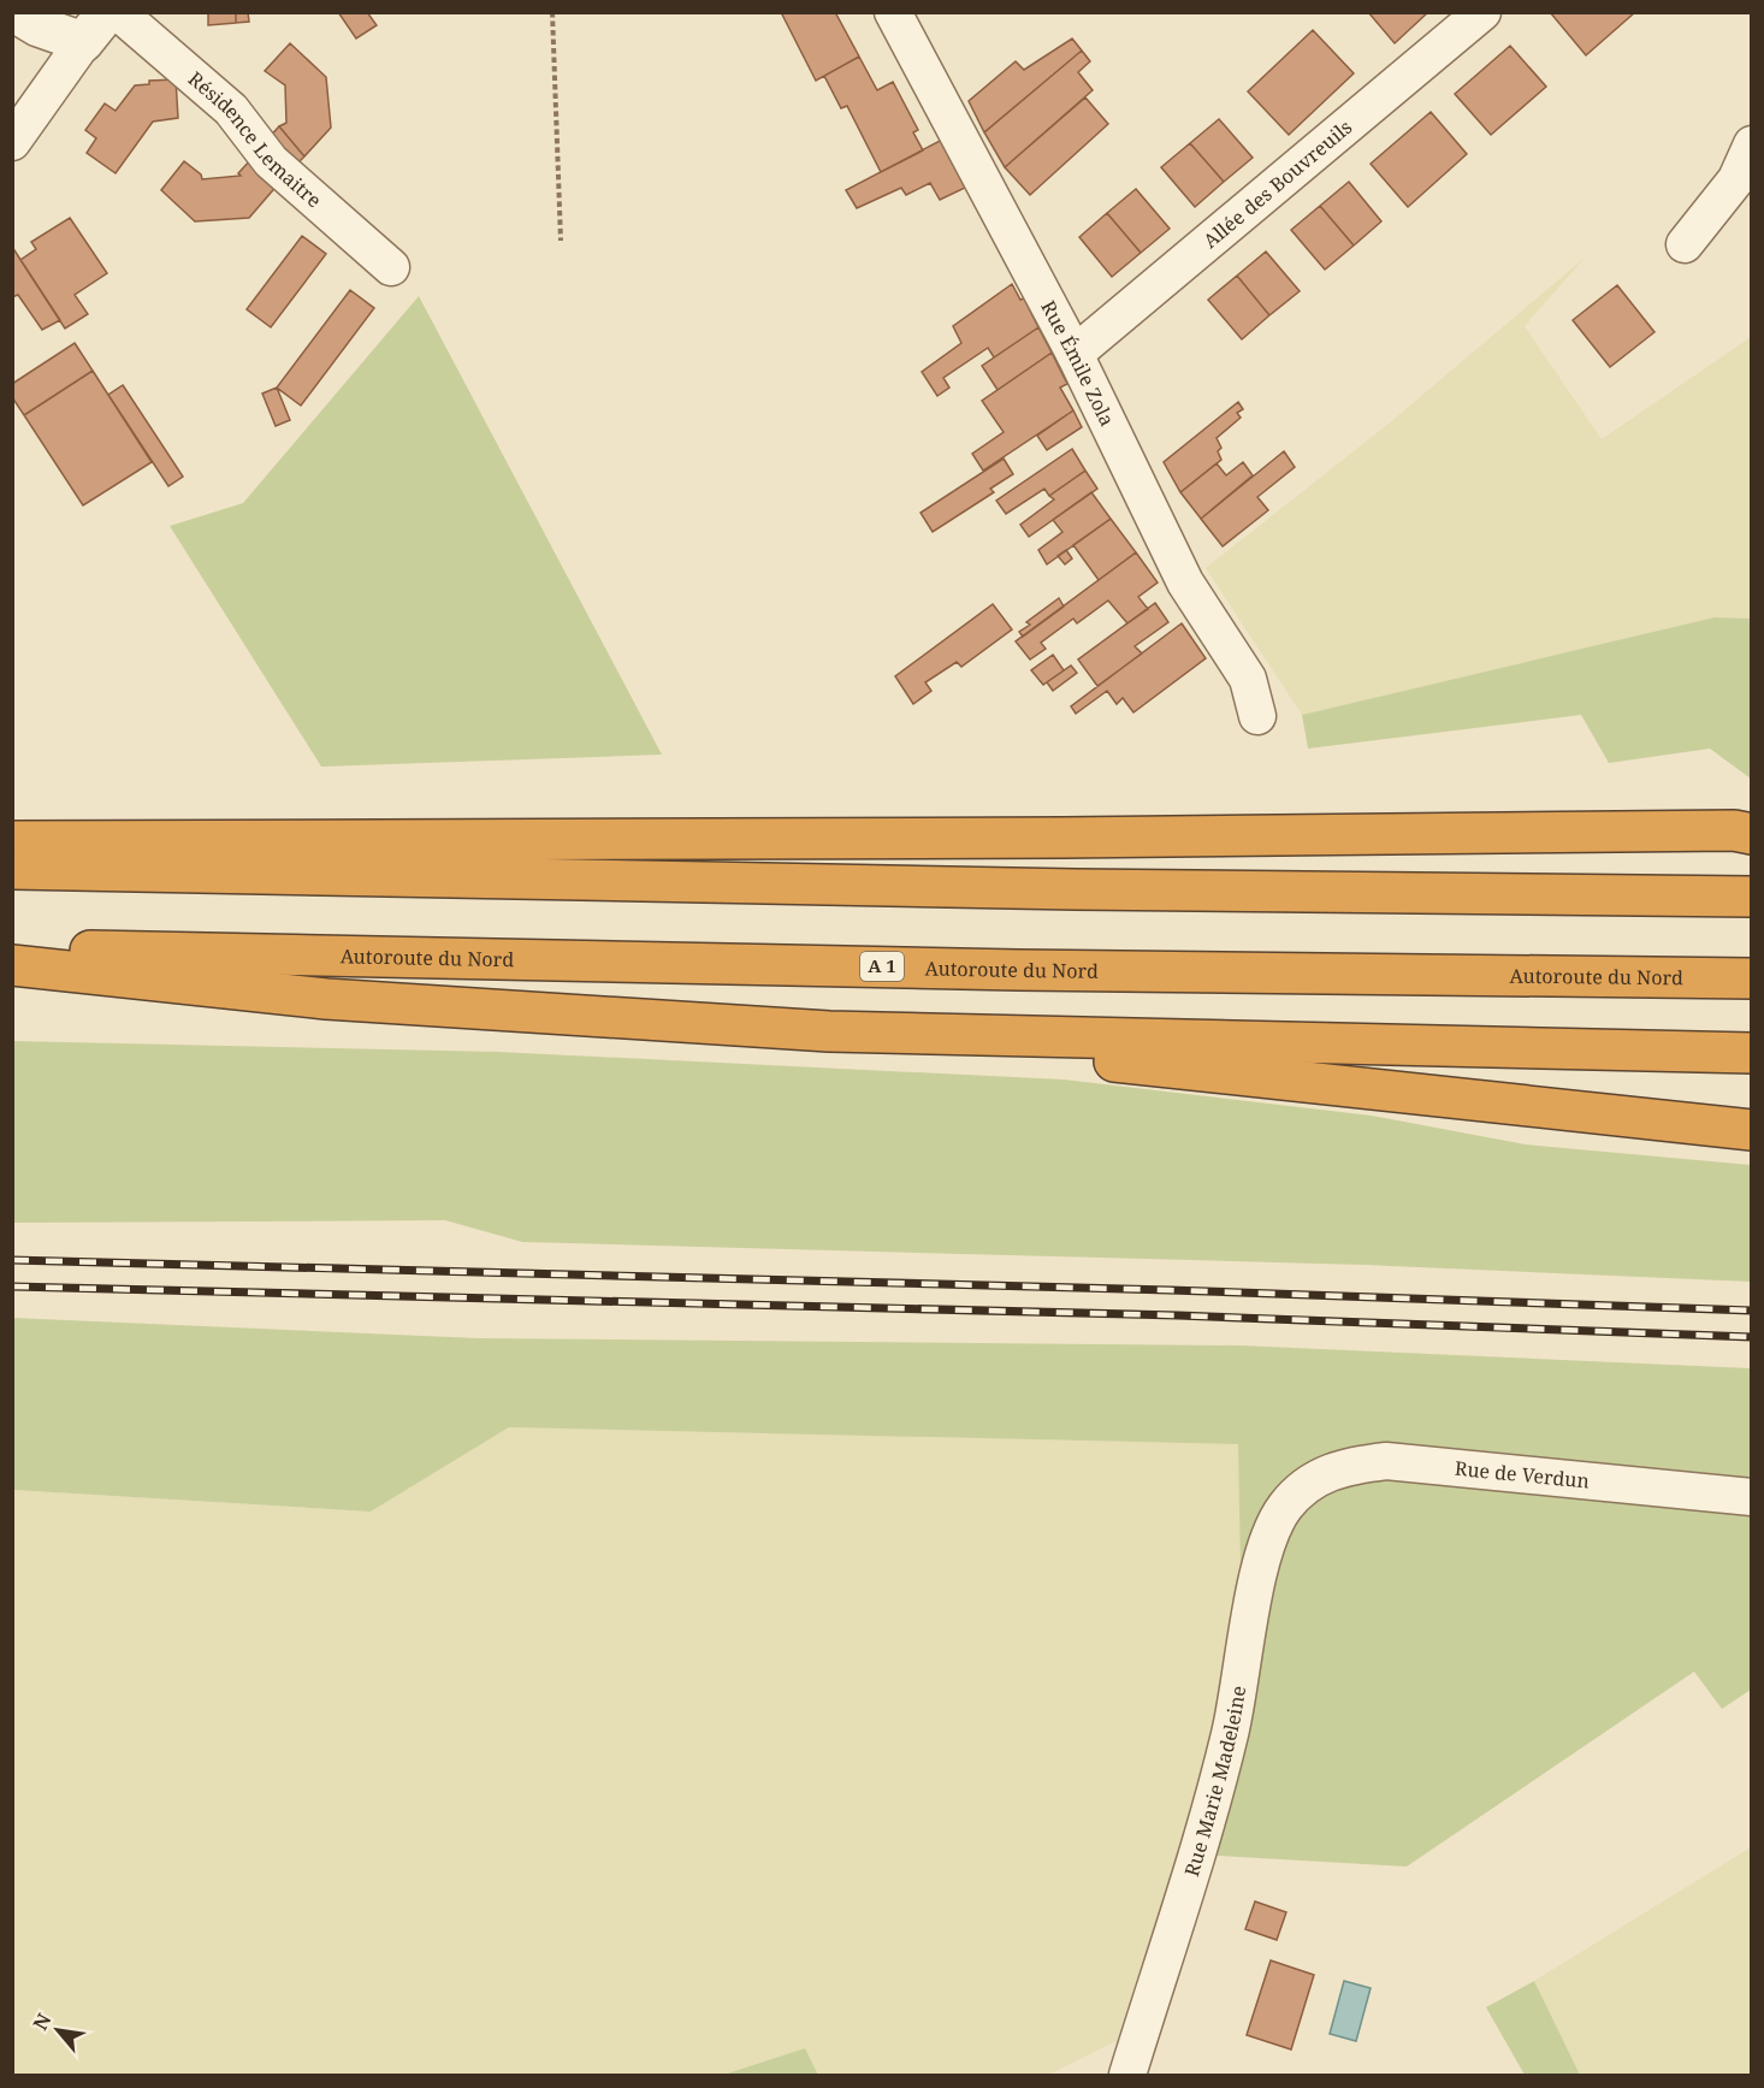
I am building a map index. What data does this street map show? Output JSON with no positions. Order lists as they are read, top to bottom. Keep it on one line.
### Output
{"streets":{"highway":["Autoroute du Nord","A 1"],"street":["Résidence Lemaitre","Allée des Bouvreuils","Rue Émile Zola","Rue de Verdun","Rue Marie Madeleine"]},"crossings":[["Allée des Bouvreuils","Rue Émile Zola"],["Rue de Verdun","Rue Marie Madeleine"]],"north":"top left"}
